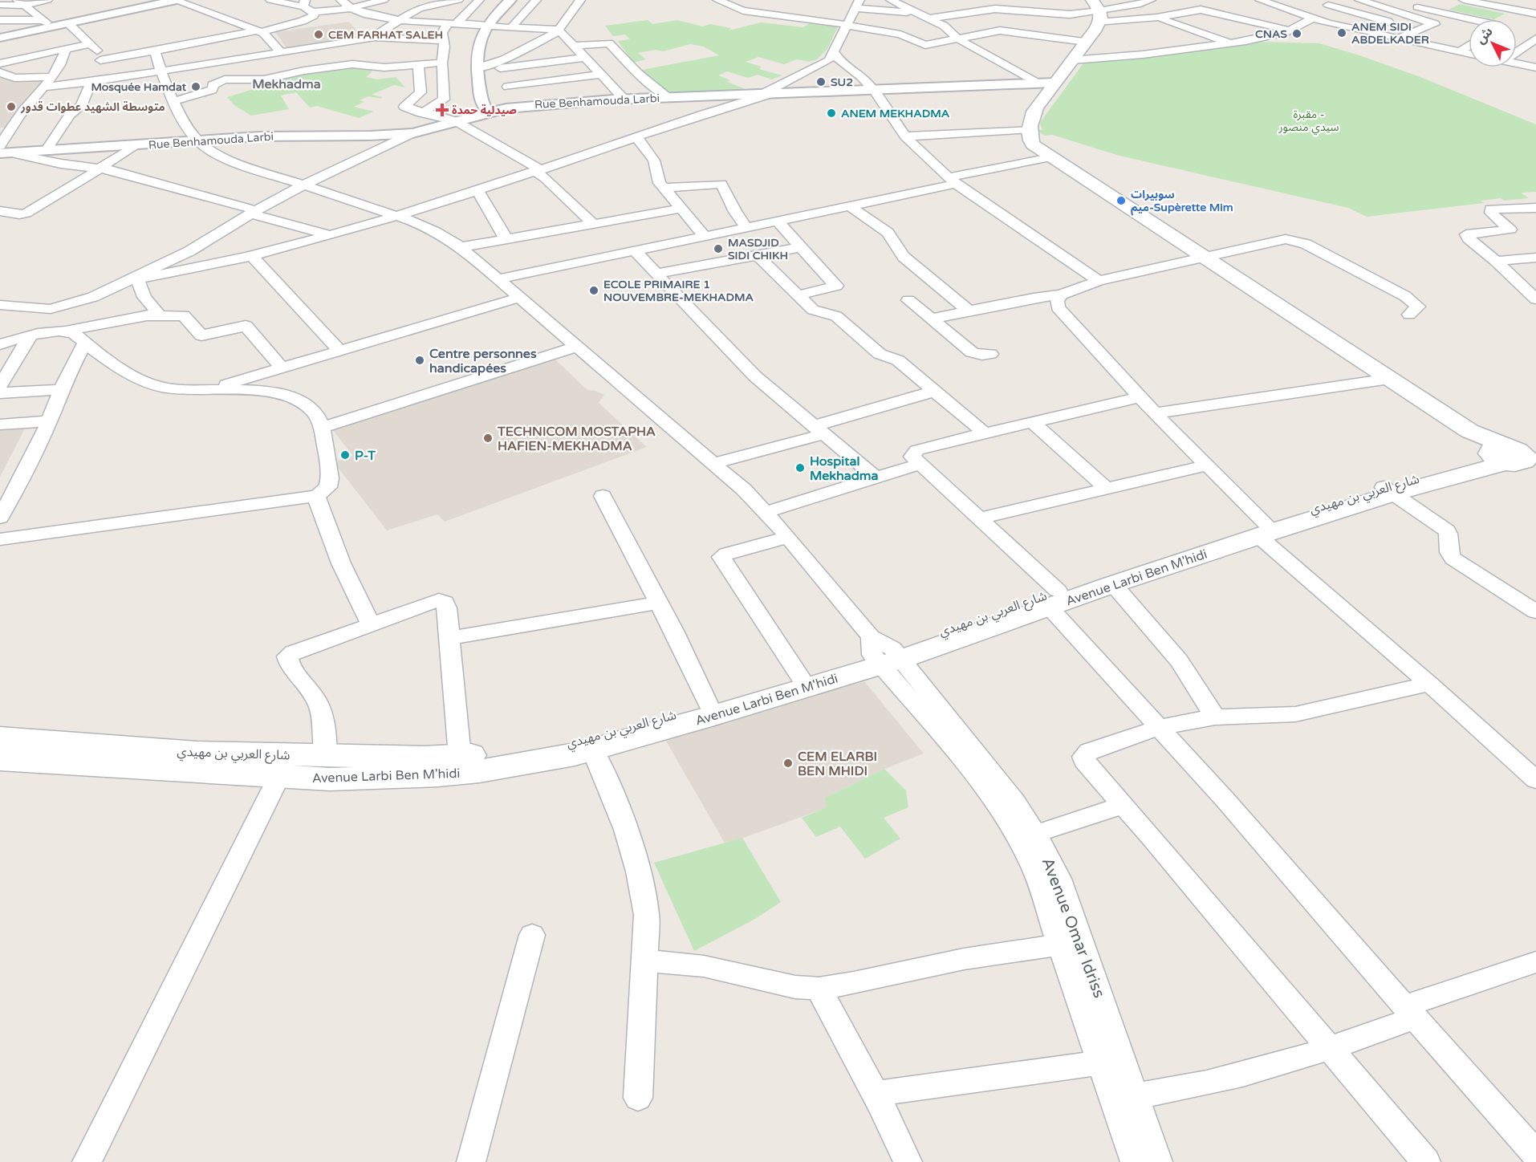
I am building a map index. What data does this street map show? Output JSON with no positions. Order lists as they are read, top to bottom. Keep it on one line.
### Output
{"streets":{"main road":["شارع العربي بن مهيدي","Avenue Larbi Ben M'hidi"],"street":["Rue Benhamouda Larbi","Avenue Omar Idriss"]},"crossings":[["شارع العربي بن مهيدي","Avenue Larbi Ben M'hidi"],["شارع العربي بن مهيدي","Avenue Omar Idriss"],["Avenue Larbi Ben M'hidi","Avenue Omar Idriss"]],"districts":["Mekhadma"],"parks":["مقبرة - سيدي منصور"],"places":{"other":["ANEM SIDI ABDELKADER","CNAS","CEM FARHAT SALEH","SU2","Mosquée Hamdat","متوسطة الشهيد عطوات قدور","ANEM MEKHADMA","سوبيرات ميم-Supèrette Mim","MASDJID SIDI CHIKH","ECOLE PRIMAIRE 1 NOUVEMBRE-MEKHADMA","Centre personnes handicapées","TECHNICOM MOSTAPHA HAFIEN-MEKHADMA","P-T","Hospital Mekhadma","CEM ELARBI BEN MHIDI"],"health":["صيدلية حمدة"]},"north":"top left"}
